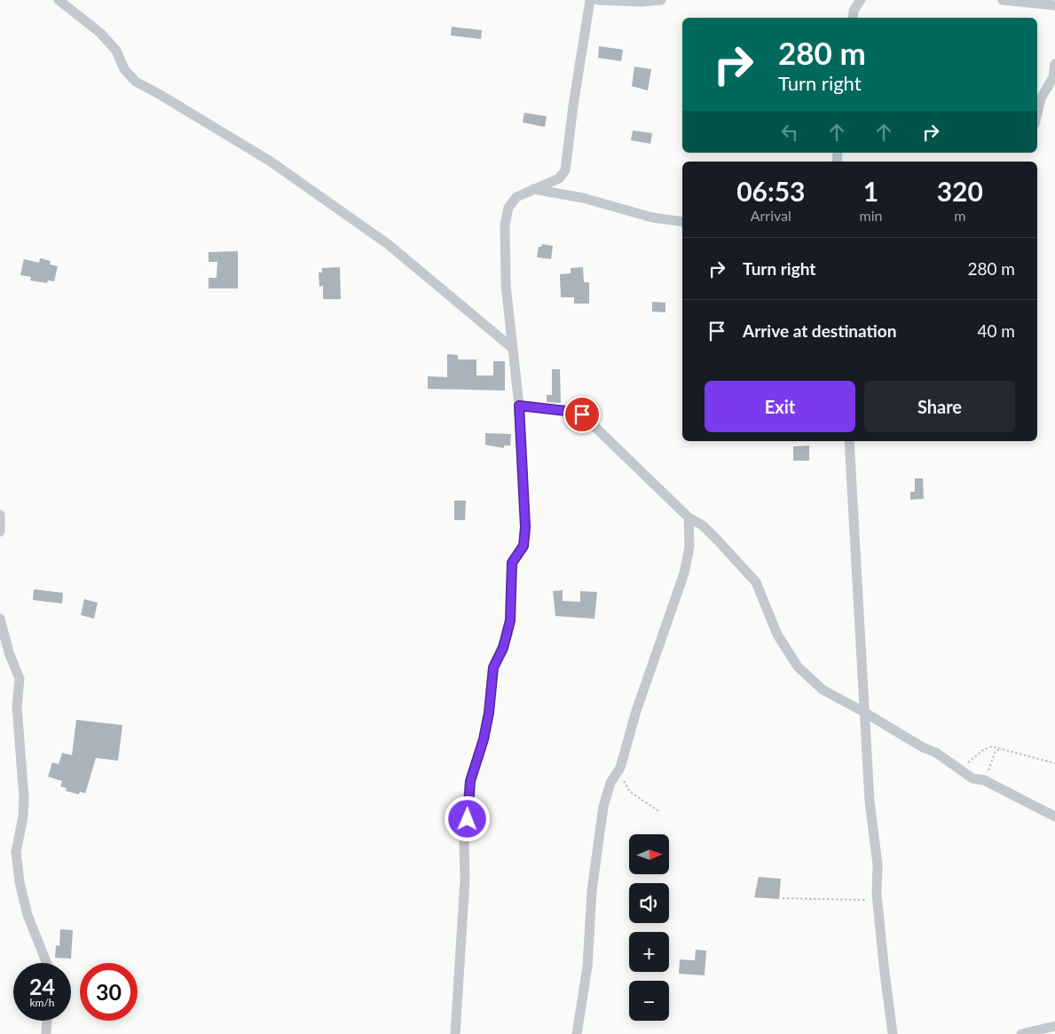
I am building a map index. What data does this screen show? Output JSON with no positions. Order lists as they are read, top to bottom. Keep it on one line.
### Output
{"north":"right","page":{"turn":["280 m","Turn right"],"eta":["06:53","Arrival","1","min","320","m"],"list":[{"name":"Turn right","value":"280 m"},{"name":"Arrive at destination","value":"40 m"}],"buttons":["Exit","Share"],"map_buttons":["+","−"],"speed":"24 km/h","limit":"30"}}
